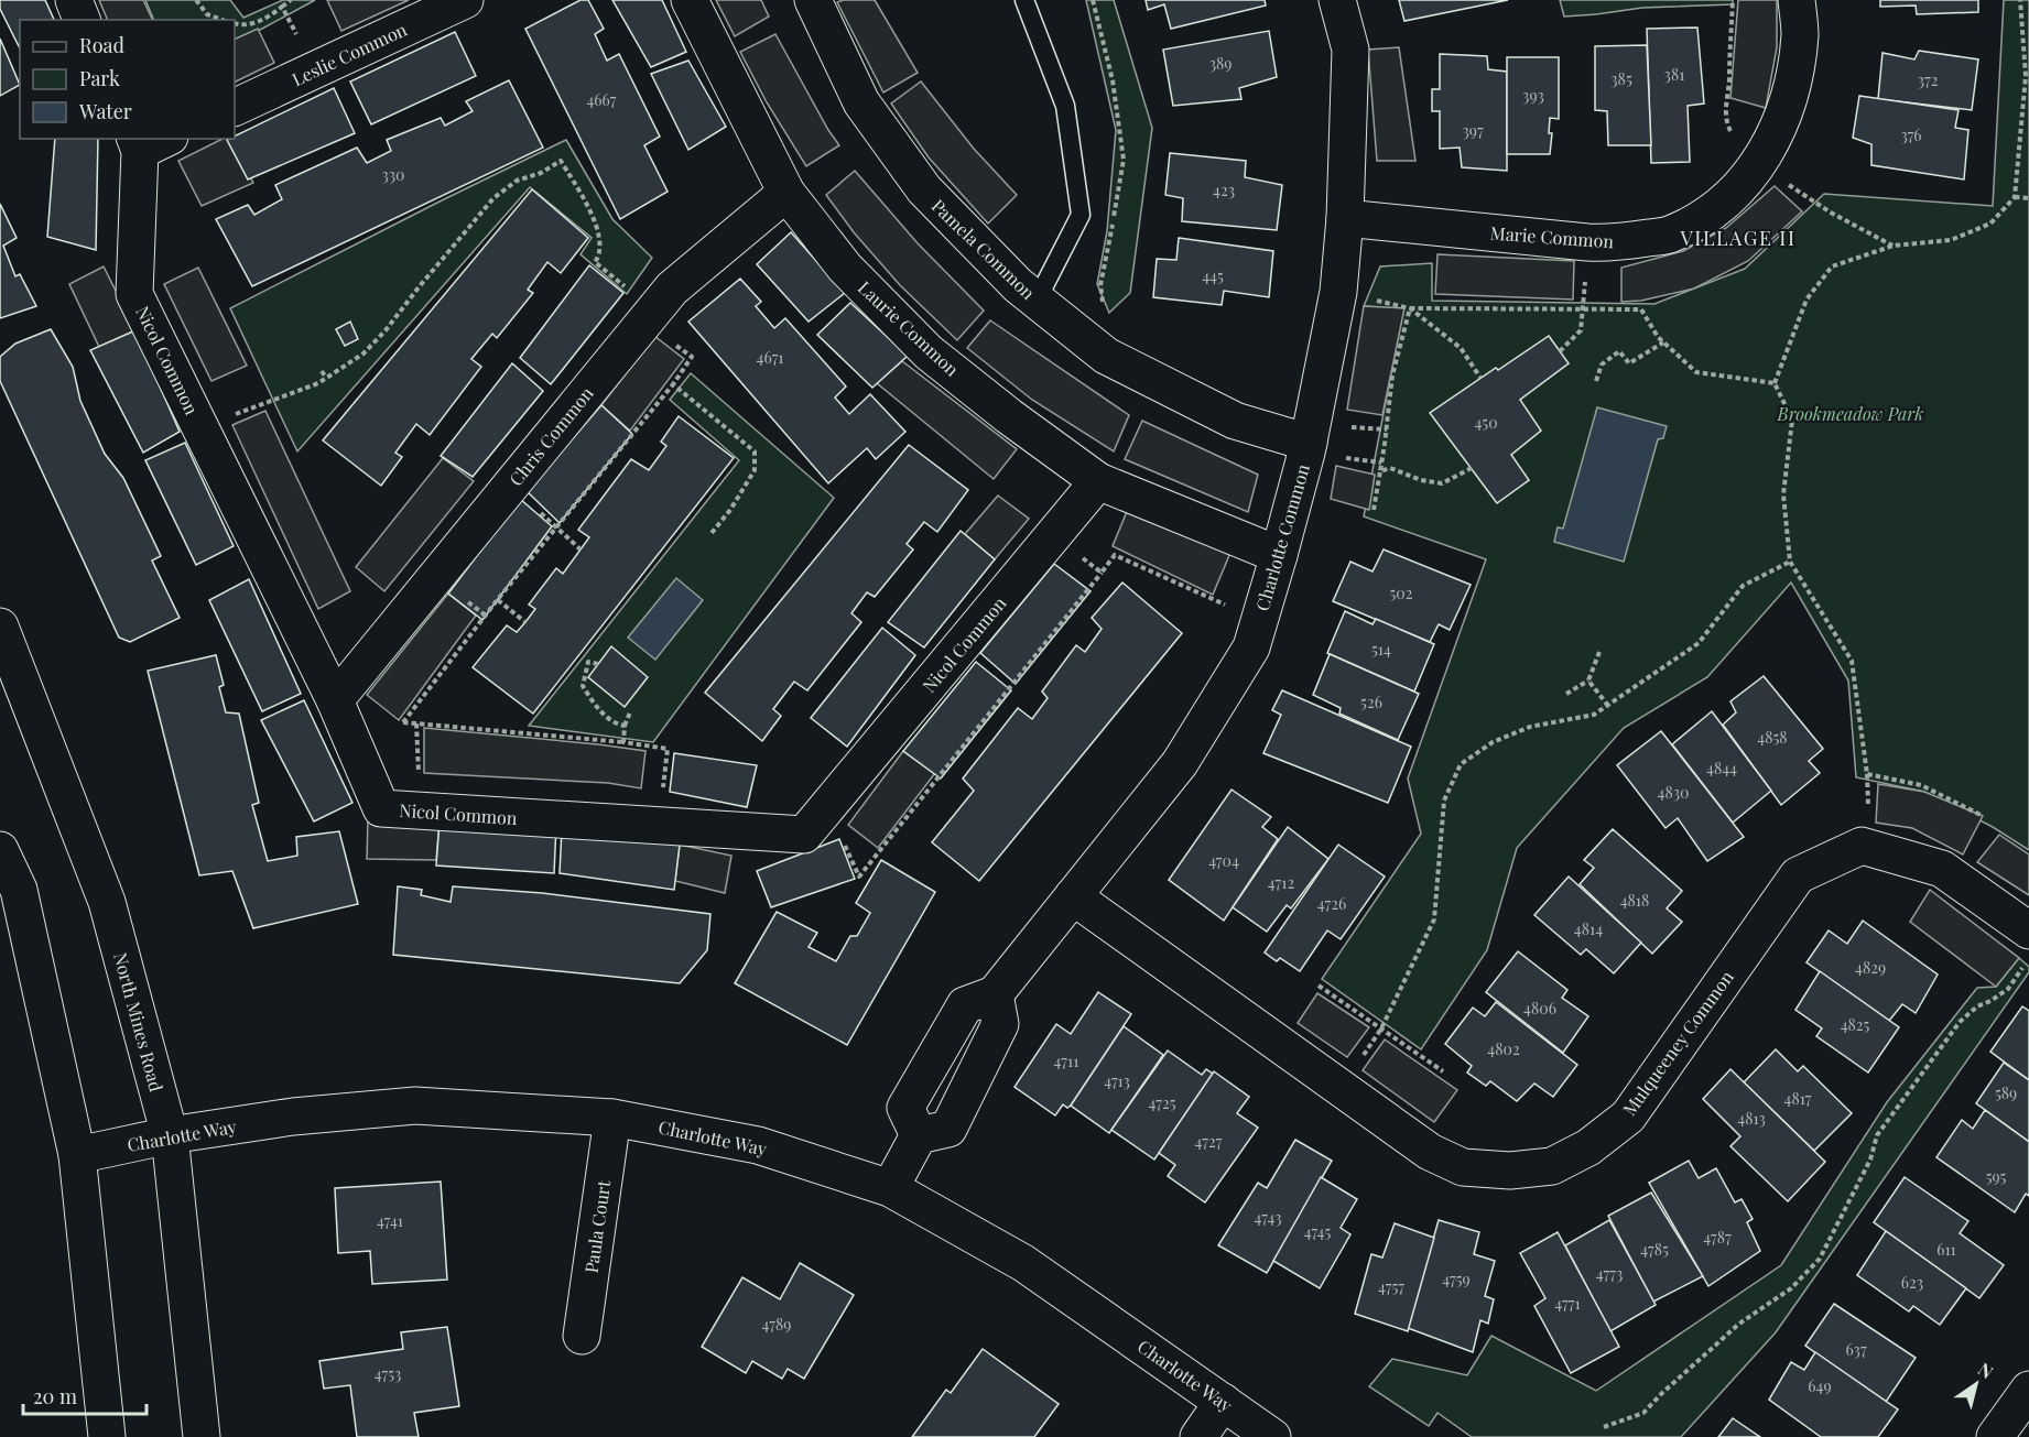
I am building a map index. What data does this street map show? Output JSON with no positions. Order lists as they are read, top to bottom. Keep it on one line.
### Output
{"streets":{"street":["Leslie Common","Marie Common","Pamela Common","Laurie Common","Nicol Common","Chris Common","Charlotte Common","North Mines Road","Mulqueeney Common","Charlotte Way","Paula Court"]},"crossings":[["Marie Common","Charlotte Common"],["Pamela Common","Charlotte Common"],["Laurie Common","Nicol Common"],["Laurie Common","Chris Common"],["Laurie Common","Charlotte Common"],["Nicol Common","Chris Common"],["Charlotte Common","Mulqueeney Common"],["Charlotte Common","Charlotte Way"],["North Mines Road","Charlotte Way"],["Charlotte Way","Paula Court"]],"districts":["VILLAGE II"],"parks":["Brookmeadow Park"],"house_numbers":["389","381","385","372","393","4667","397","376","330","423","445","4671","450","502","514","526","4858","4844","4830","4704","4712","4818","4726","4814","4829","4806","4825","4802","4711","4713","589","4817","4725","4813","4727","595","4743","4741","4745","4787","4785","611","4773","4759","623","4757","4771","4789","637","4753","649"],"legend":["Road","Park","Water"],"scale_bar":"20 m","north":"top right"}
